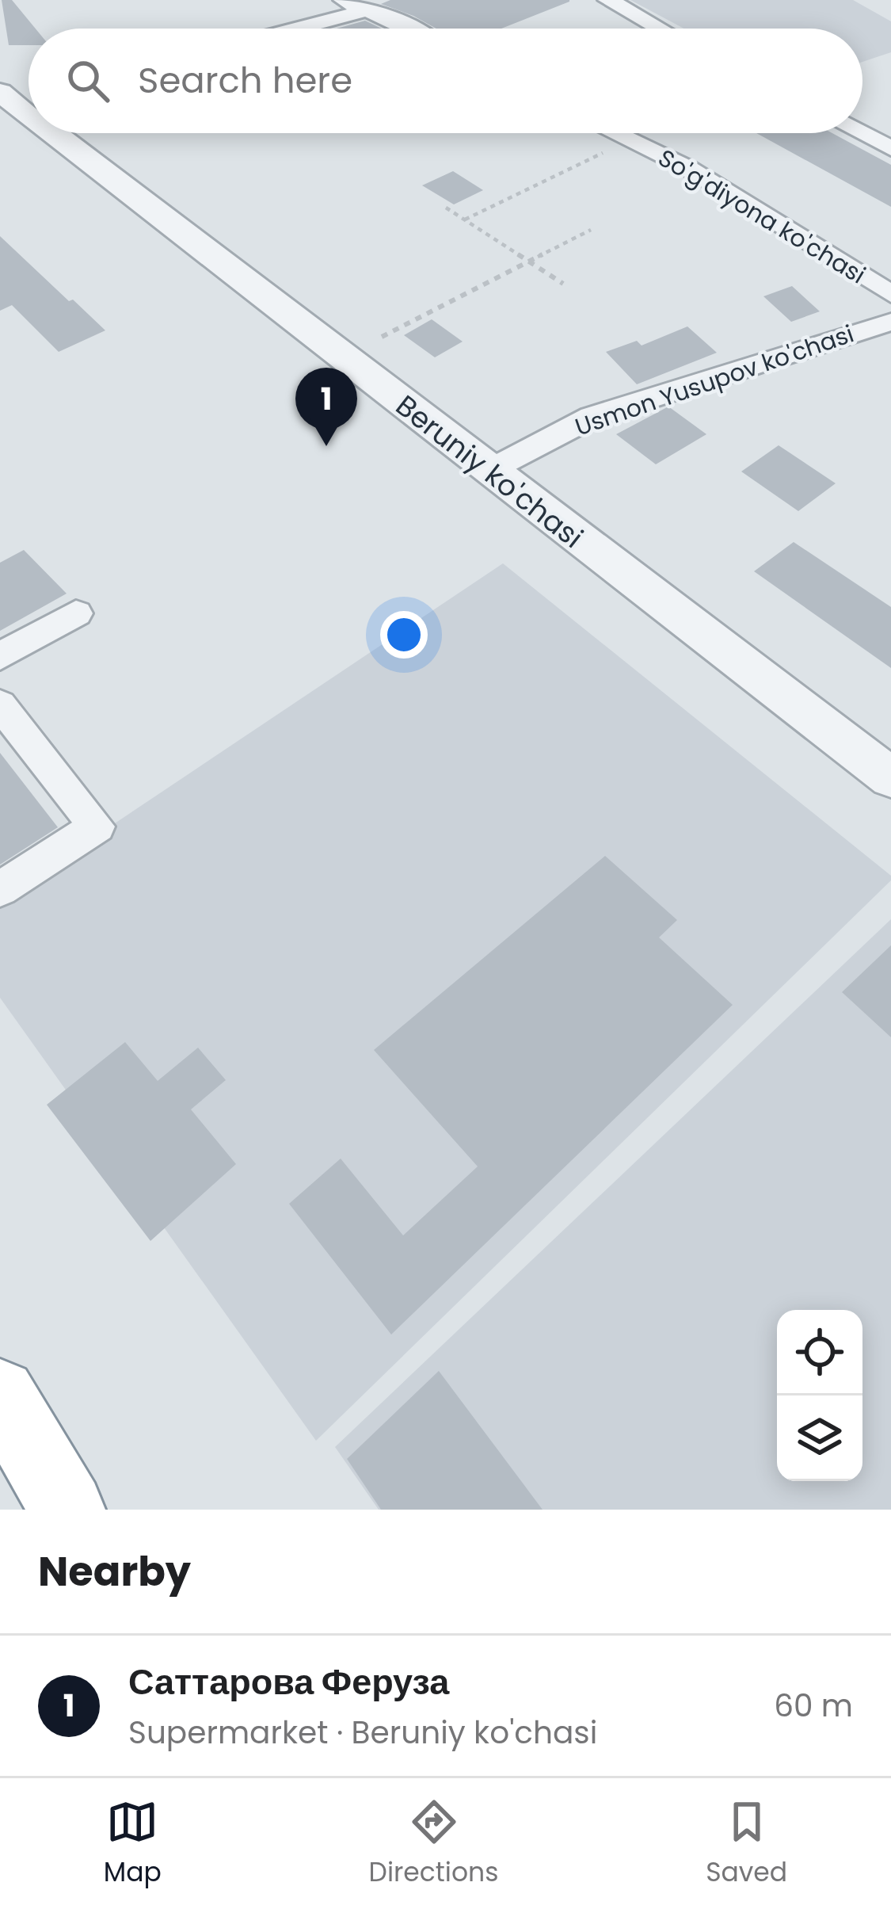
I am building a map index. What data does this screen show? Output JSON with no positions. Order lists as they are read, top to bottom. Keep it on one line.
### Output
{"streets":{"street":["So'g'diyona ko'chasi","Usmon Yusupov ko'chasi","Beruniy ko'chasi"]},"crossings":[["Usmon Yusupov ko'chasi","Beruniy ko'chasi"]],"page":{"search":"Search here","pins":"1","heading":"Nearby","list":[{"mark":"1","name":"Саттарова Феруза","note":"Supermarket · Beruniy ko'chasi","value":"60 m"}],"nav":["Map","Directions","Saved"]}}
